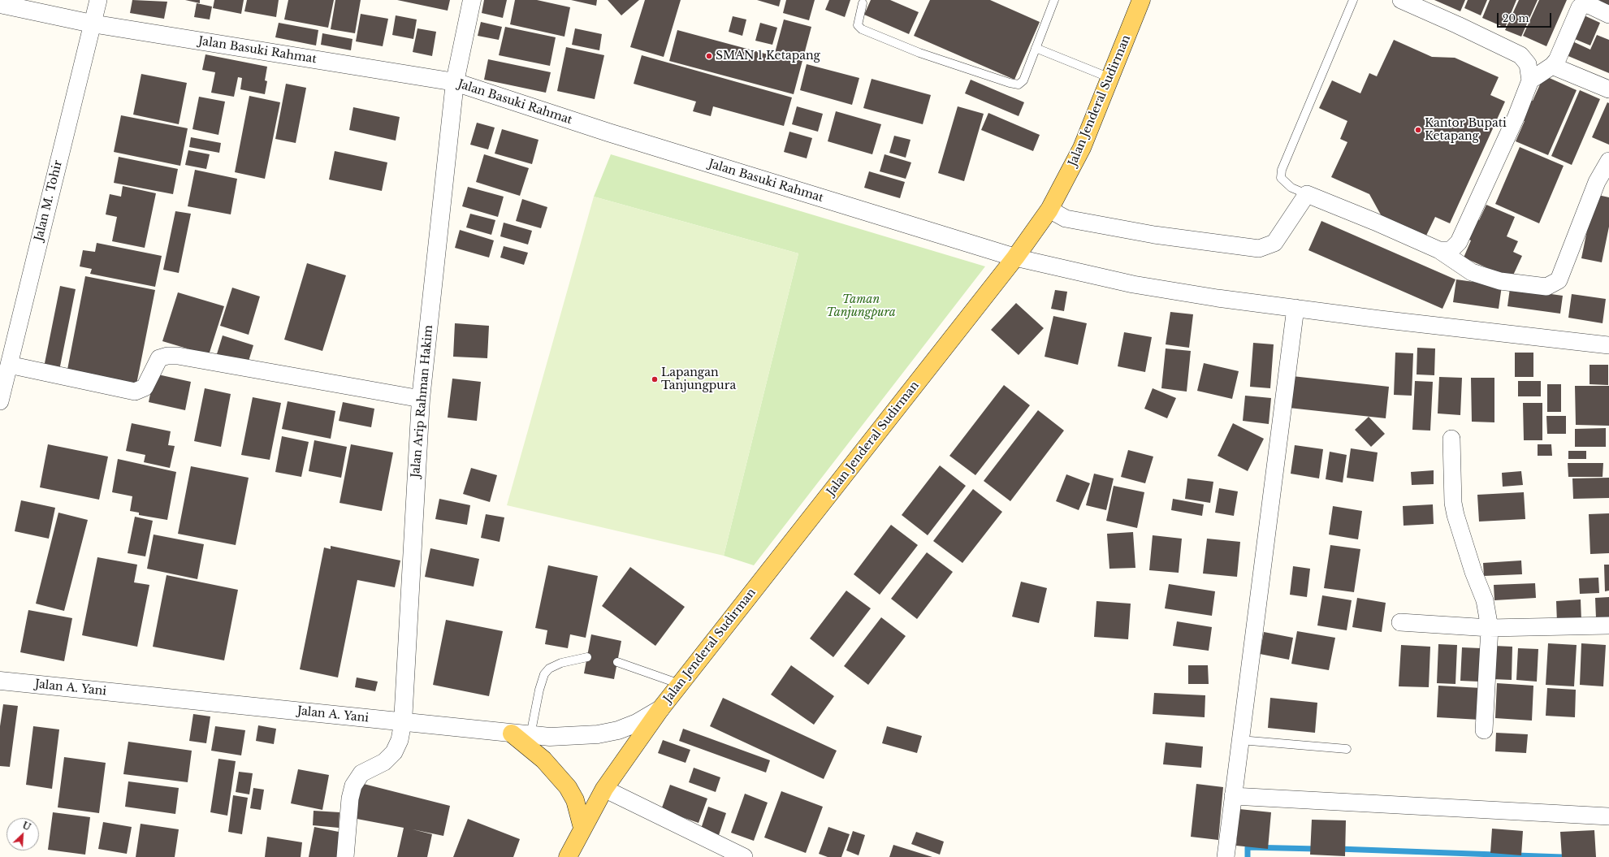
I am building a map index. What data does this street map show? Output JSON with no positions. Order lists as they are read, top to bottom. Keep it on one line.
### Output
{"streets":{"main road":["Jalan Jenderal Sudirman"],"street":["Jalan Basuki Rahmat","Jalan M. Tohir","Jalan Arip Rahman Hakim","Jalan A. Yani"]},"crossings":[["Jalan Basuki Rahmat","Jalan Jenderal Sudirman"],["Jalan Basuki Rahmat","Jalan M. Tohir"],["Jalan Basuki Rahmat","Jalan Arip Rahman Hakim"],["Jalan Jenderal Sudirman","Jalan A. Yani"],["Jalan Arip Rahman Hakim","Jalan A. Yani"]],"parks":["Taman Tanjungpura"],"places":["SMAN 1 Ketapang","Kantor Bupati Ketapang","Lapangan Tanjungpura"],"scale_bar":"20 m","north":"top right"}
